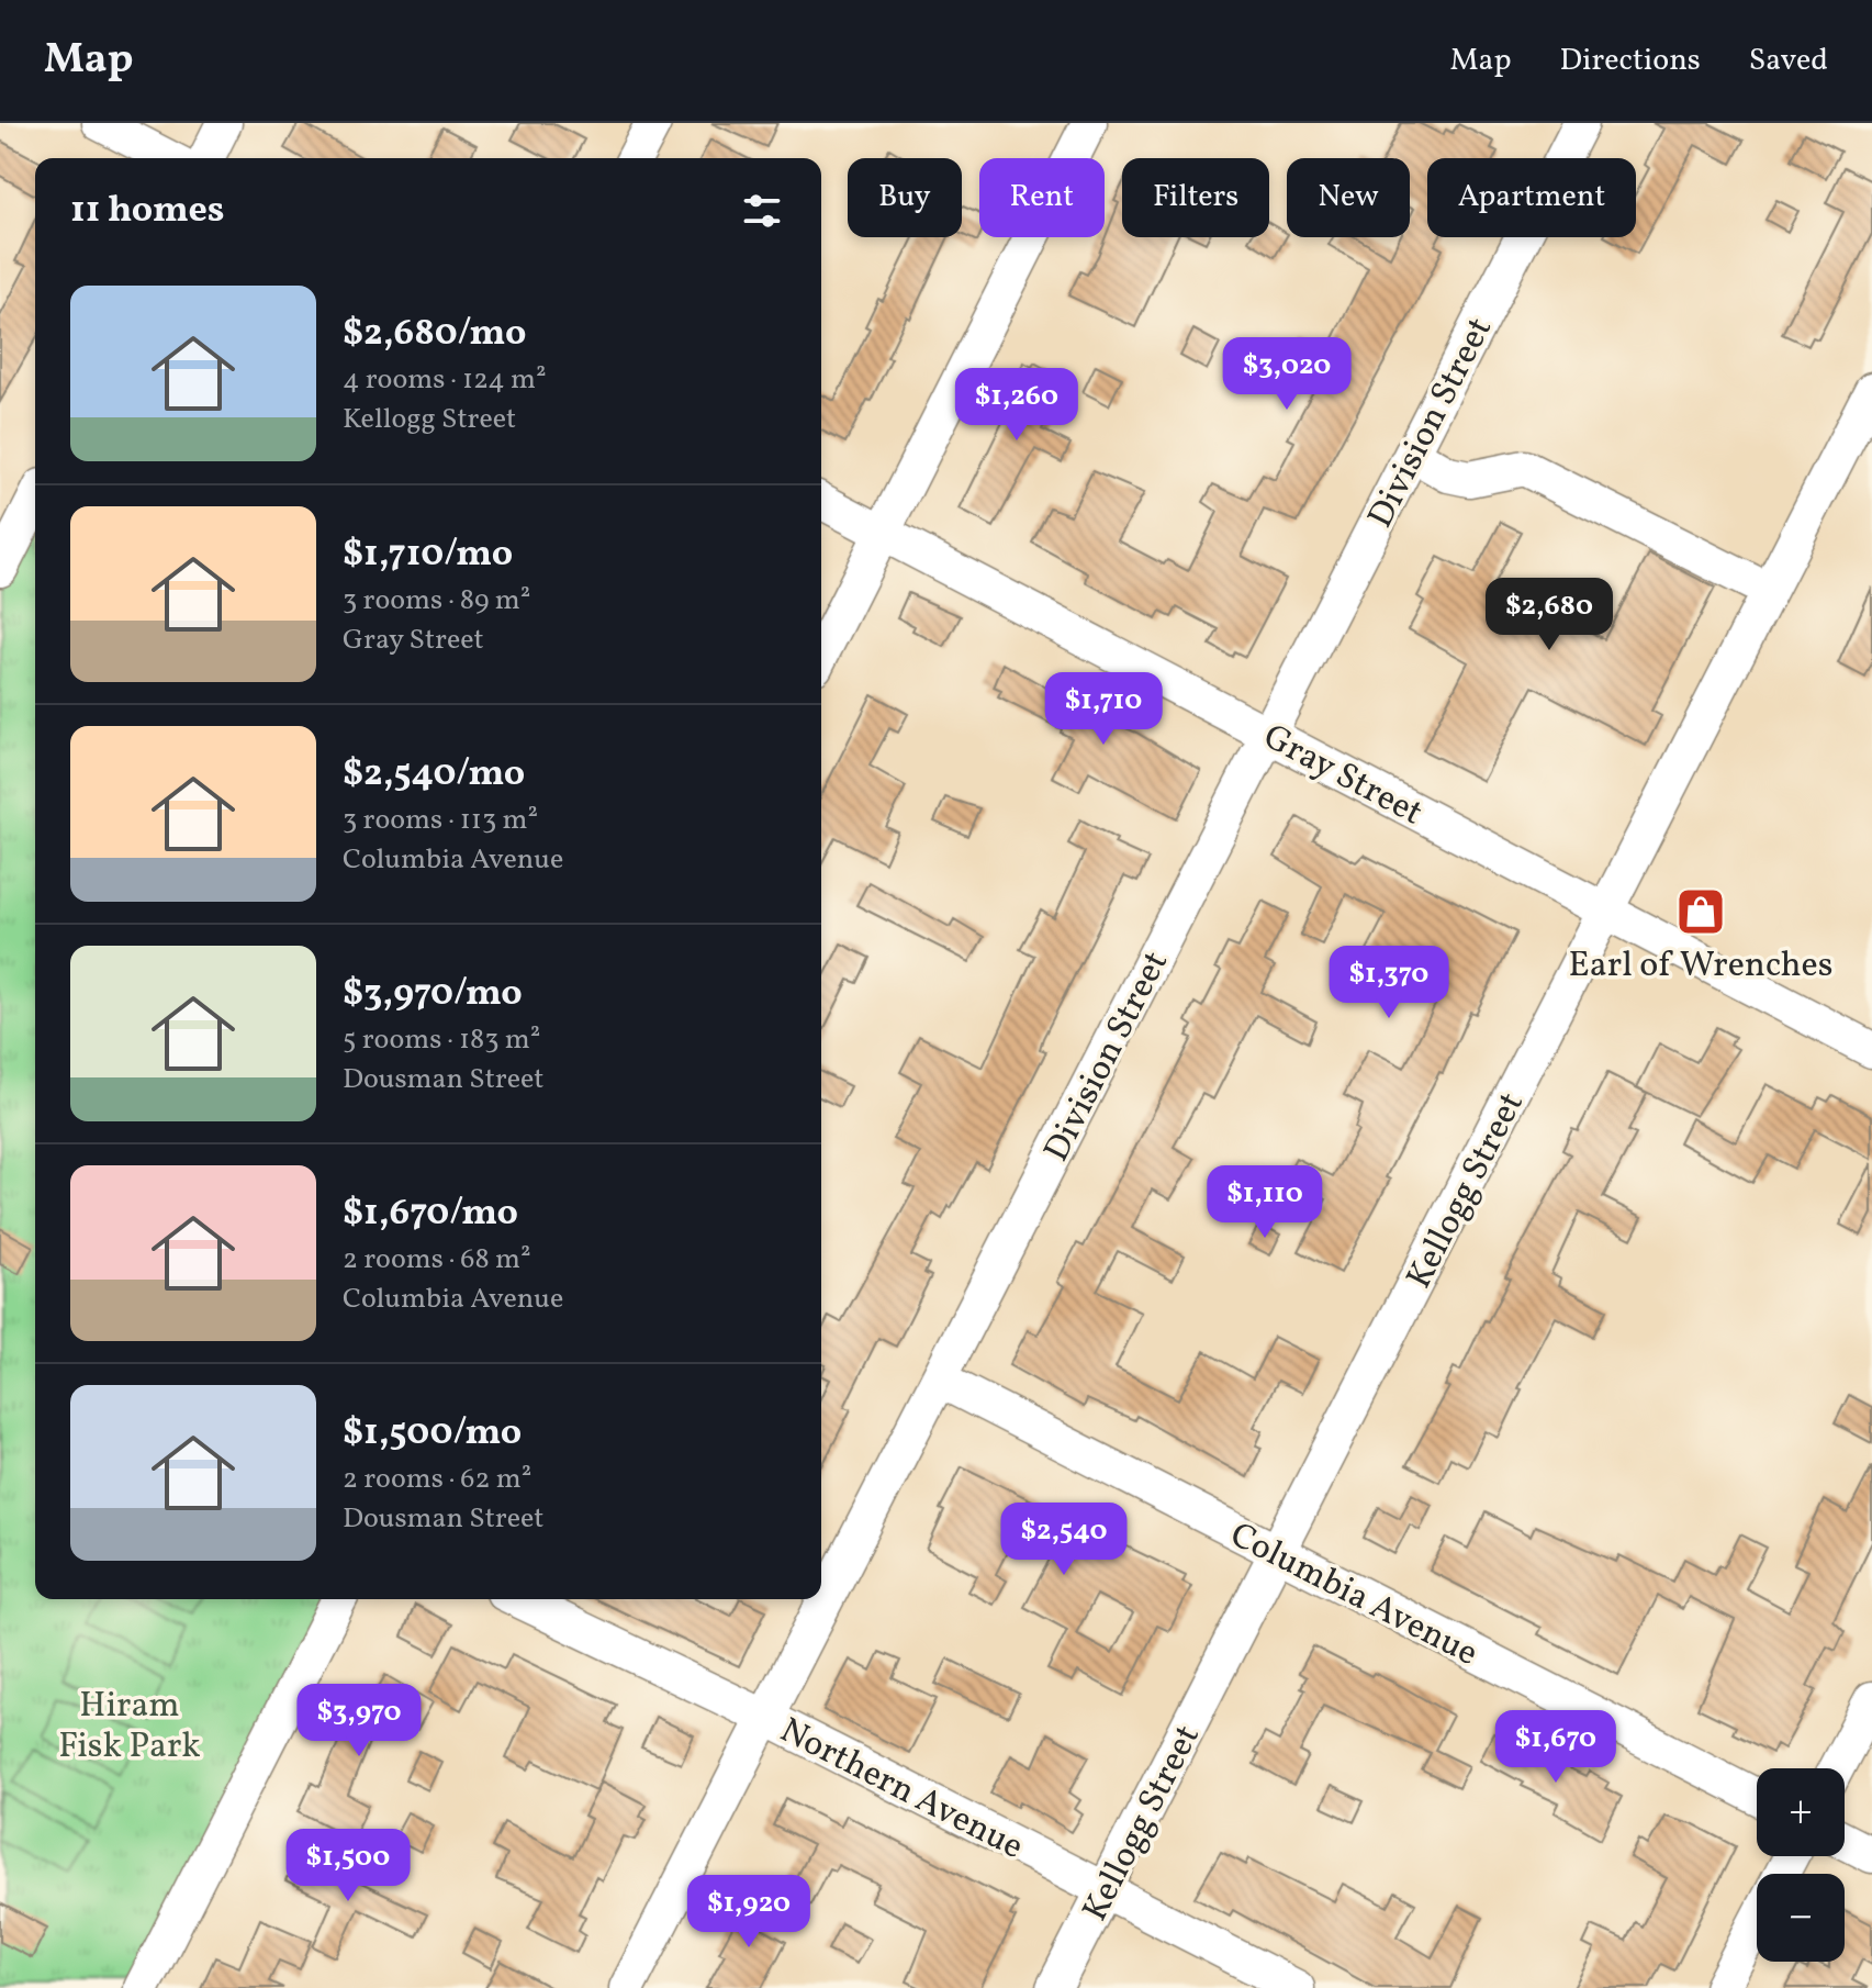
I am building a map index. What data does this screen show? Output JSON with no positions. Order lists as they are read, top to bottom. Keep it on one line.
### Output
{"streets":{"street":["Division Street","Gray Street","Kellogg Street","Columbia Avenue","Northern Avenue"]},"crossings":[["Division Street","Gray Street"],["Division Street","Columbia Avenue"],["Division Street","Northern Avenue"],["Gray Street","Kellogg Street"],["Kellogg Street","Columbia Avenue"],["Kellogg Street","Northern Avenue"]],"parks":["Hiram Fisk Park"],"places":{"shop":["Earl of Wrenches"]},"page":{"header":"Map","nav":["Map","Directions","Saved"],"chip":["Buy","Rent","Filters","New","Apartment"],"heading":"11 homes","list":[{"name":"$2,680/mo","note":"4 rooms · 124 m² · Kellogg Street"},{"name":"$1,710/mo","note":"3 rooms · 89 m² · Gray Street"},{"name":"$2,540/mo","note":"3 rooms · 113 m² · Columbia Avenue"},{"name":"$3,970/mo","note":"5 rooms · 183 m² · Dousman Street"},{"name":"$1,670/mo","note":"2 rooms · 68 m² · Columbia Avenue"},{"name":"$1,500/mo","note":"2 rooms · 62 m² · Dousman Street"}],"price":["$3,020","$1,260","$2,680","$1,710","$1,370","$1,110","$2,540","$3,970","$1,670","$1,500","$1,920"],"map_buttons":["+","−"]}}
